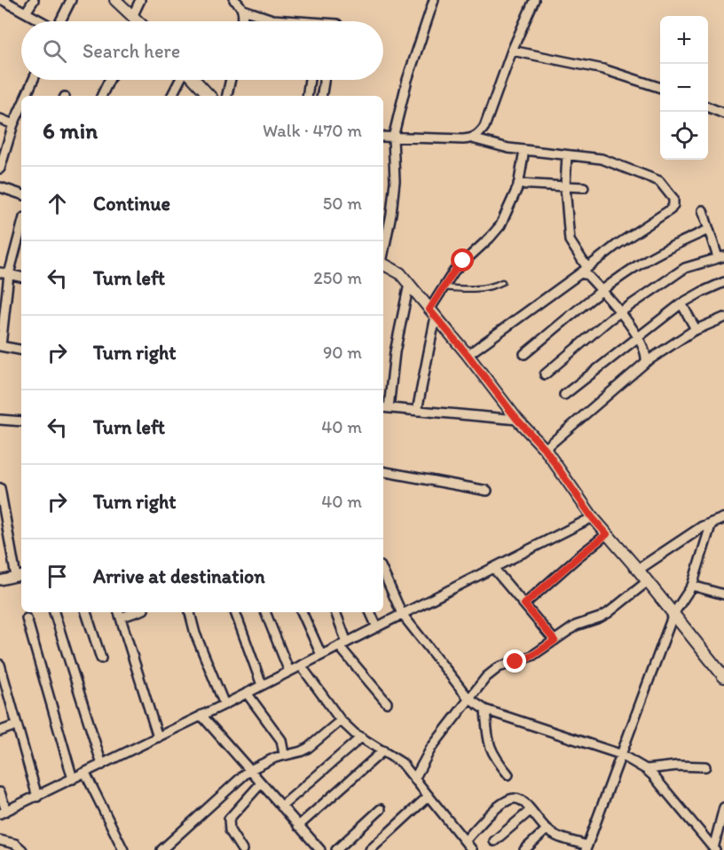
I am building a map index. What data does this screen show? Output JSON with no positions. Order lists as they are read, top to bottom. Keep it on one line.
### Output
{"page":{"map_buttons":["+","−"],"search":"Search here","heading":["6 min","Walk · 470 m"],"list":[["Continue","50 m"],["Turn left","250 m"],["Turn right","90 m"],["Turn left","40 m"],["Turn right","40 m"],"Arrive at destination"]}}
